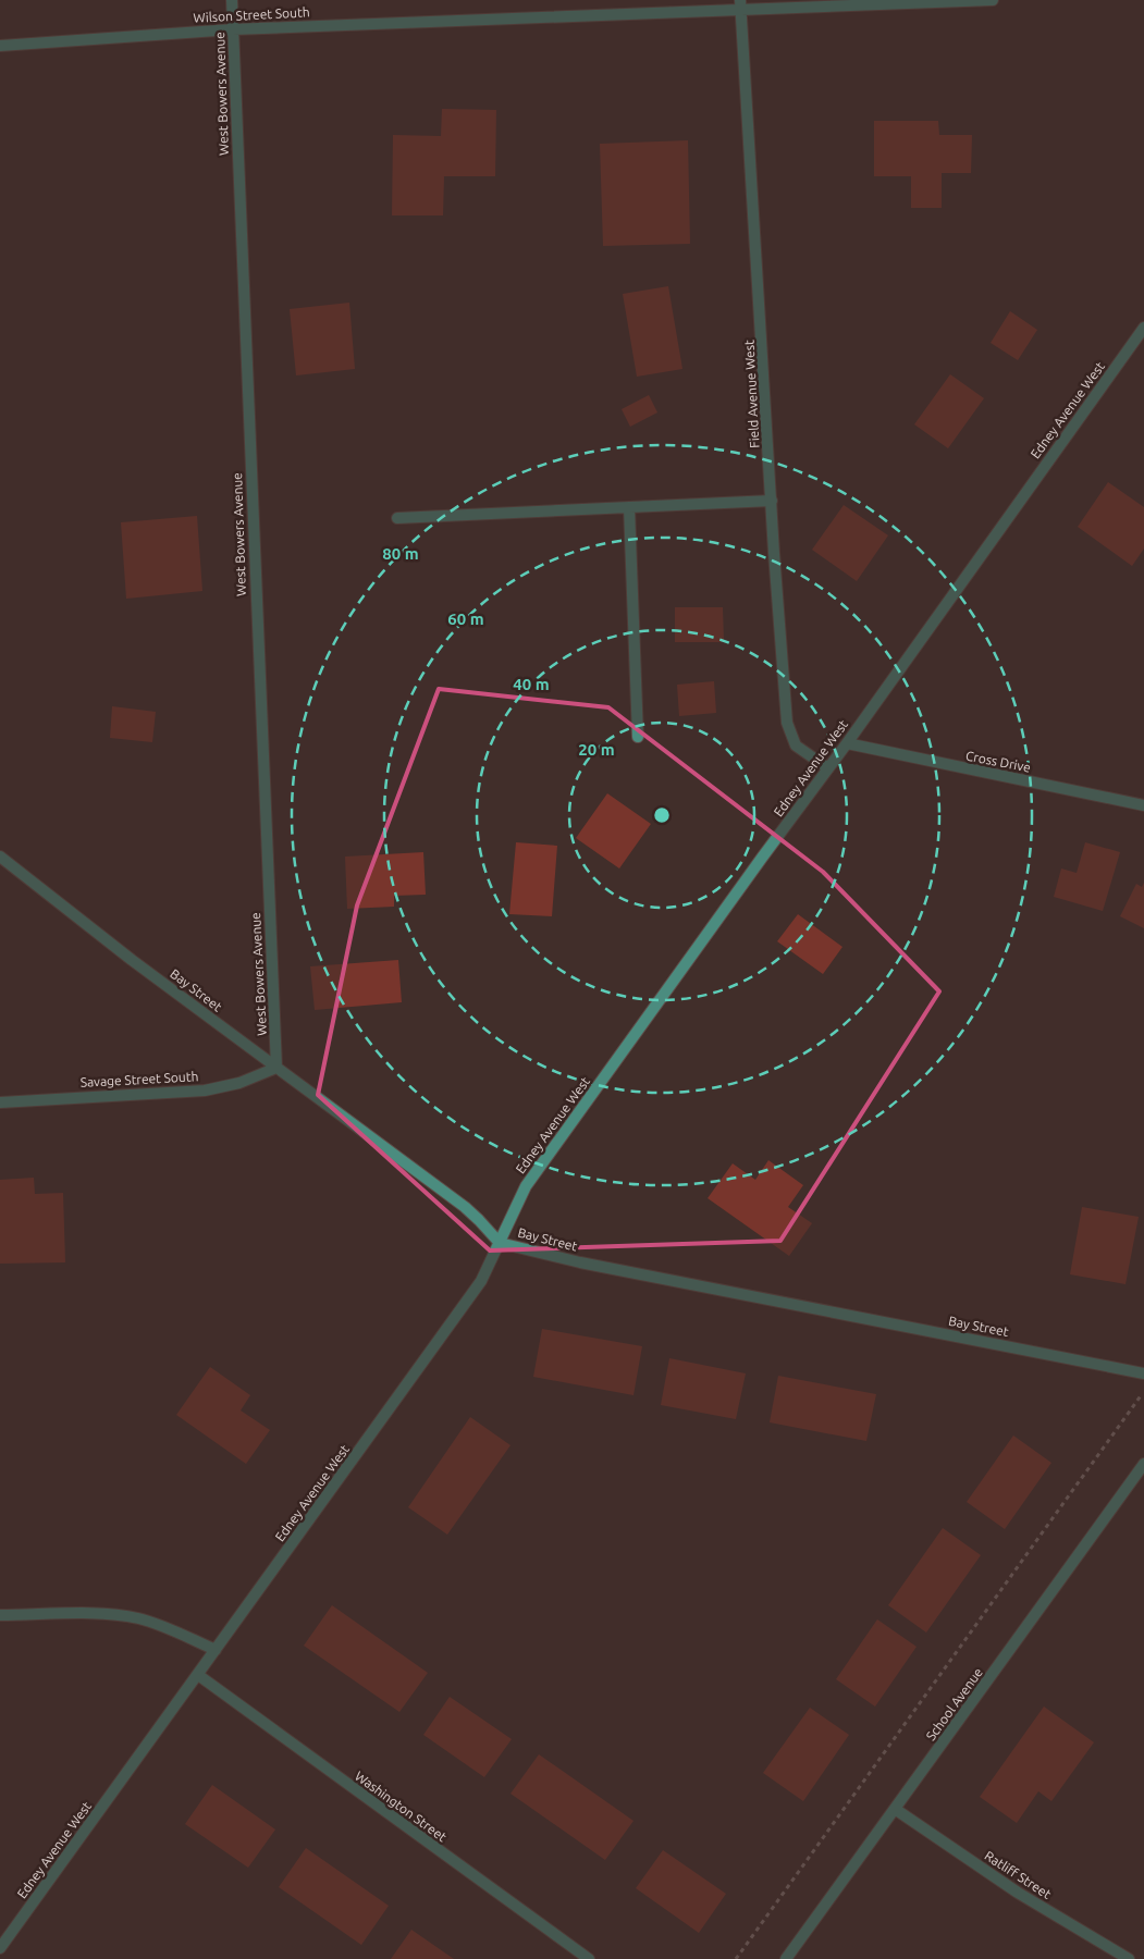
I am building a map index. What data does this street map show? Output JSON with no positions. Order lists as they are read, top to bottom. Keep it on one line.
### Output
{"streets":{"street":["Wilson Street South","West Bowers Avenue","Field Avenue West","Edney Avenue West","Cross Drive","Bay Street","Savage Street South","School Avenue","Washington Street","Ratliff Street"]},"crossings":[["Wilson Street South","West Bowers Avenue"],["Wilson Street South","Field Avenue West"],["West Bowers Avenue","Bay Street"],["West Bowers Avenue","Savage Street South"],["Field Avenue West","Edney Avenue West"],["Edney Avenue West","Cross Drive"],["Edney Avenue West","Bay Street"],["Edney Avenue West","Washington Street"],["Bay Street","Savage Street South"],["School Avenue","Ratliff Street"]],"rings":["80 m","60 m","40 m","20 m"]}
